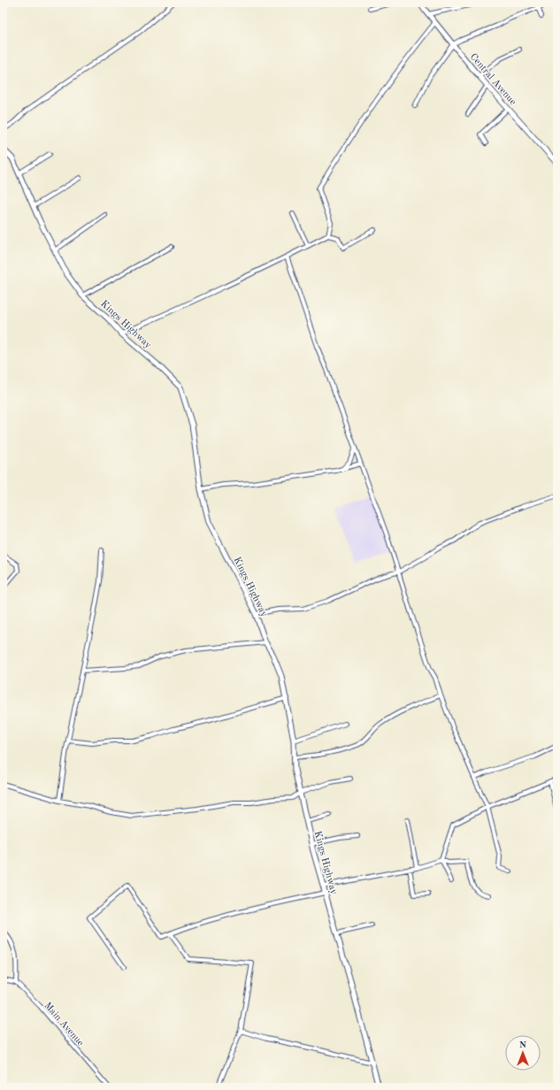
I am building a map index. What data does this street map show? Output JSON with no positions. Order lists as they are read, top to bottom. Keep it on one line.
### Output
{"streets":{"street":["Central Avenue","Kings Highway","Main Avenue"]},"north":"top"}
